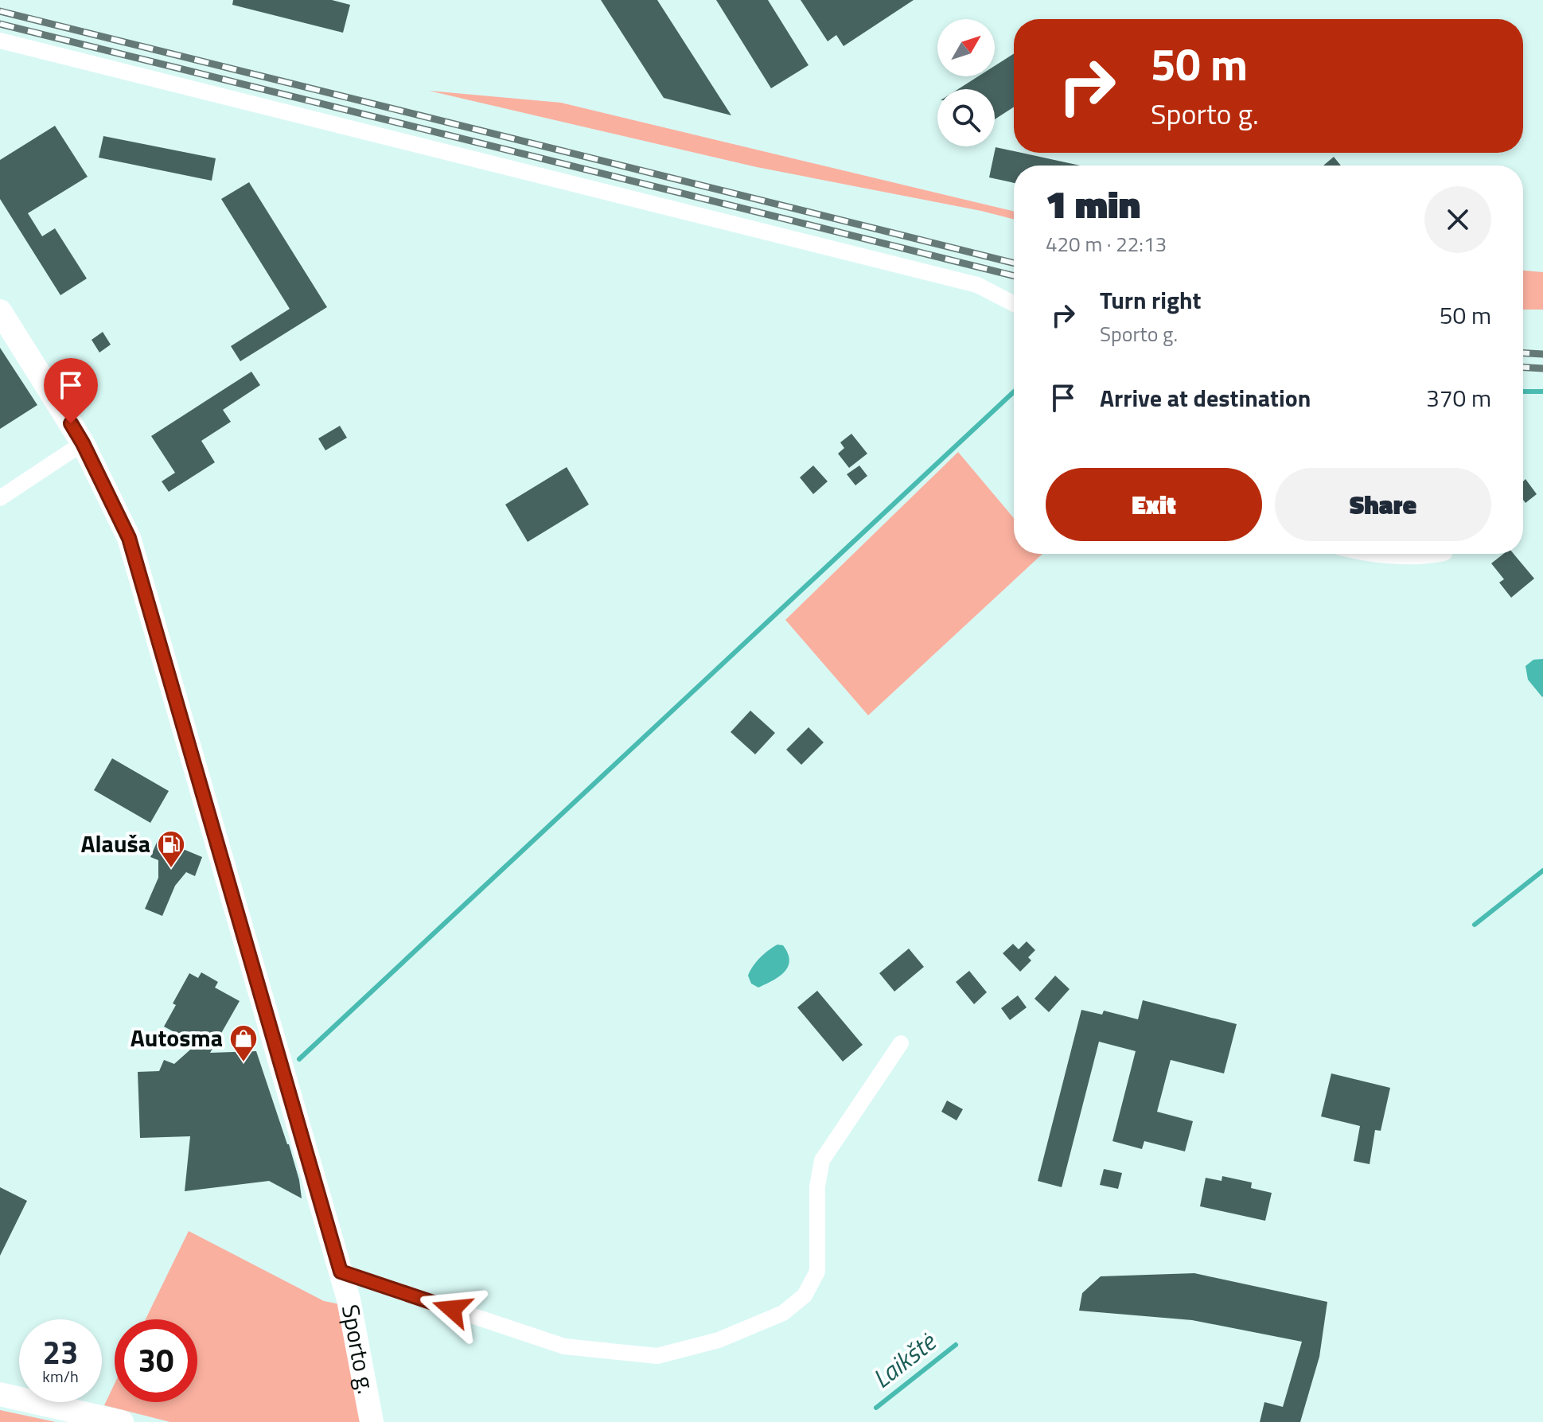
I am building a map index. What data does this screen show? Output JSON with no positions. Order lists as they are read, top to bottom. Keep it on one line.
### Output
{"streets":{"street":["Sporto g."]},"water":["Laikštė"],"places":{"fuel station":["Alauša"],"shop":["Autosma"]},"north":"top right","page":{"turn":["50 m","Sporto g."],"heading":["1 min","420 m · 22:13"],"list":[{"name":"Turn right","note":"Sporto g.","value":"50 m"},{"name":"Arrive at destination","value":"370 m"}],"buttons":["Exit","Share"],"speed":"23 km/h","limit":"30"}}
